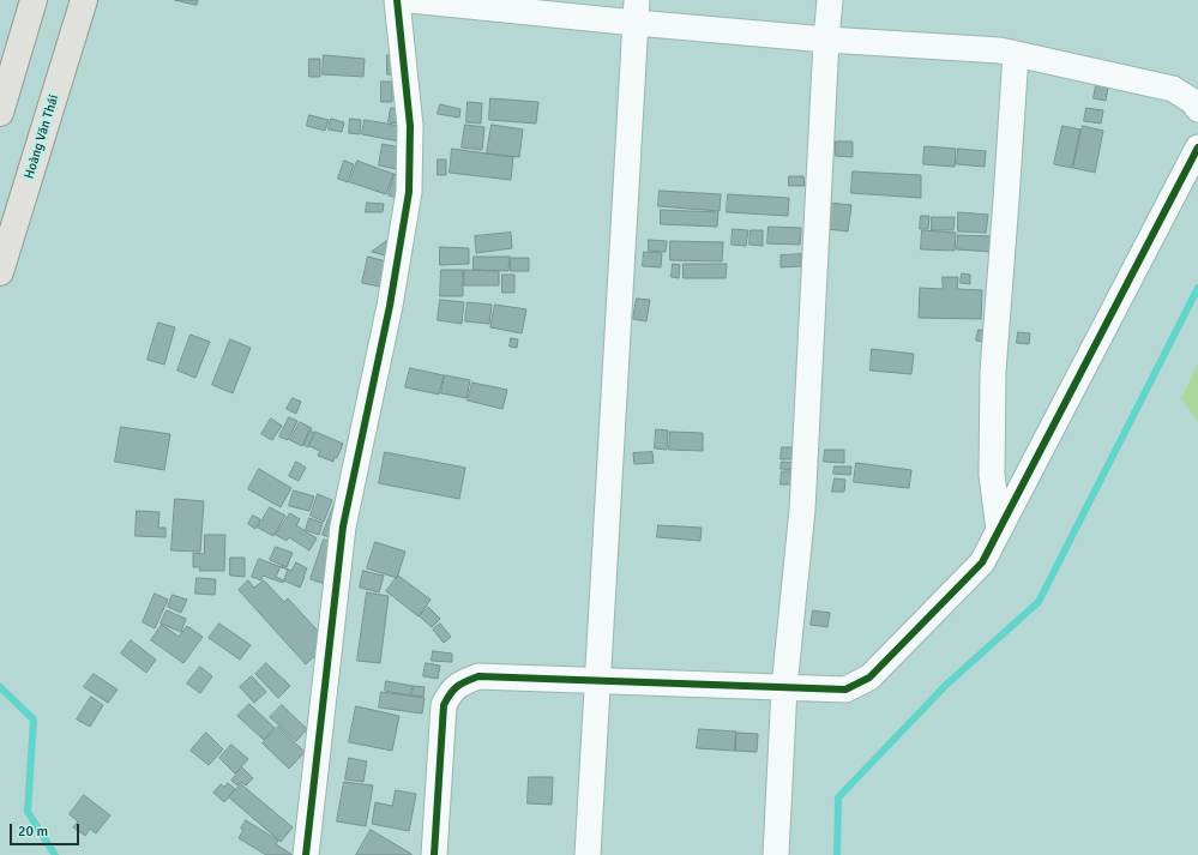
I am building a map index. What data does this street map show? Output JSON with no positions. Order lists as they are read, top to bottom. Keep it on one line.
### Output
{"streets":{"main road":["Hoàng Văn Thái"]},"scale_bar":"20 m"}
